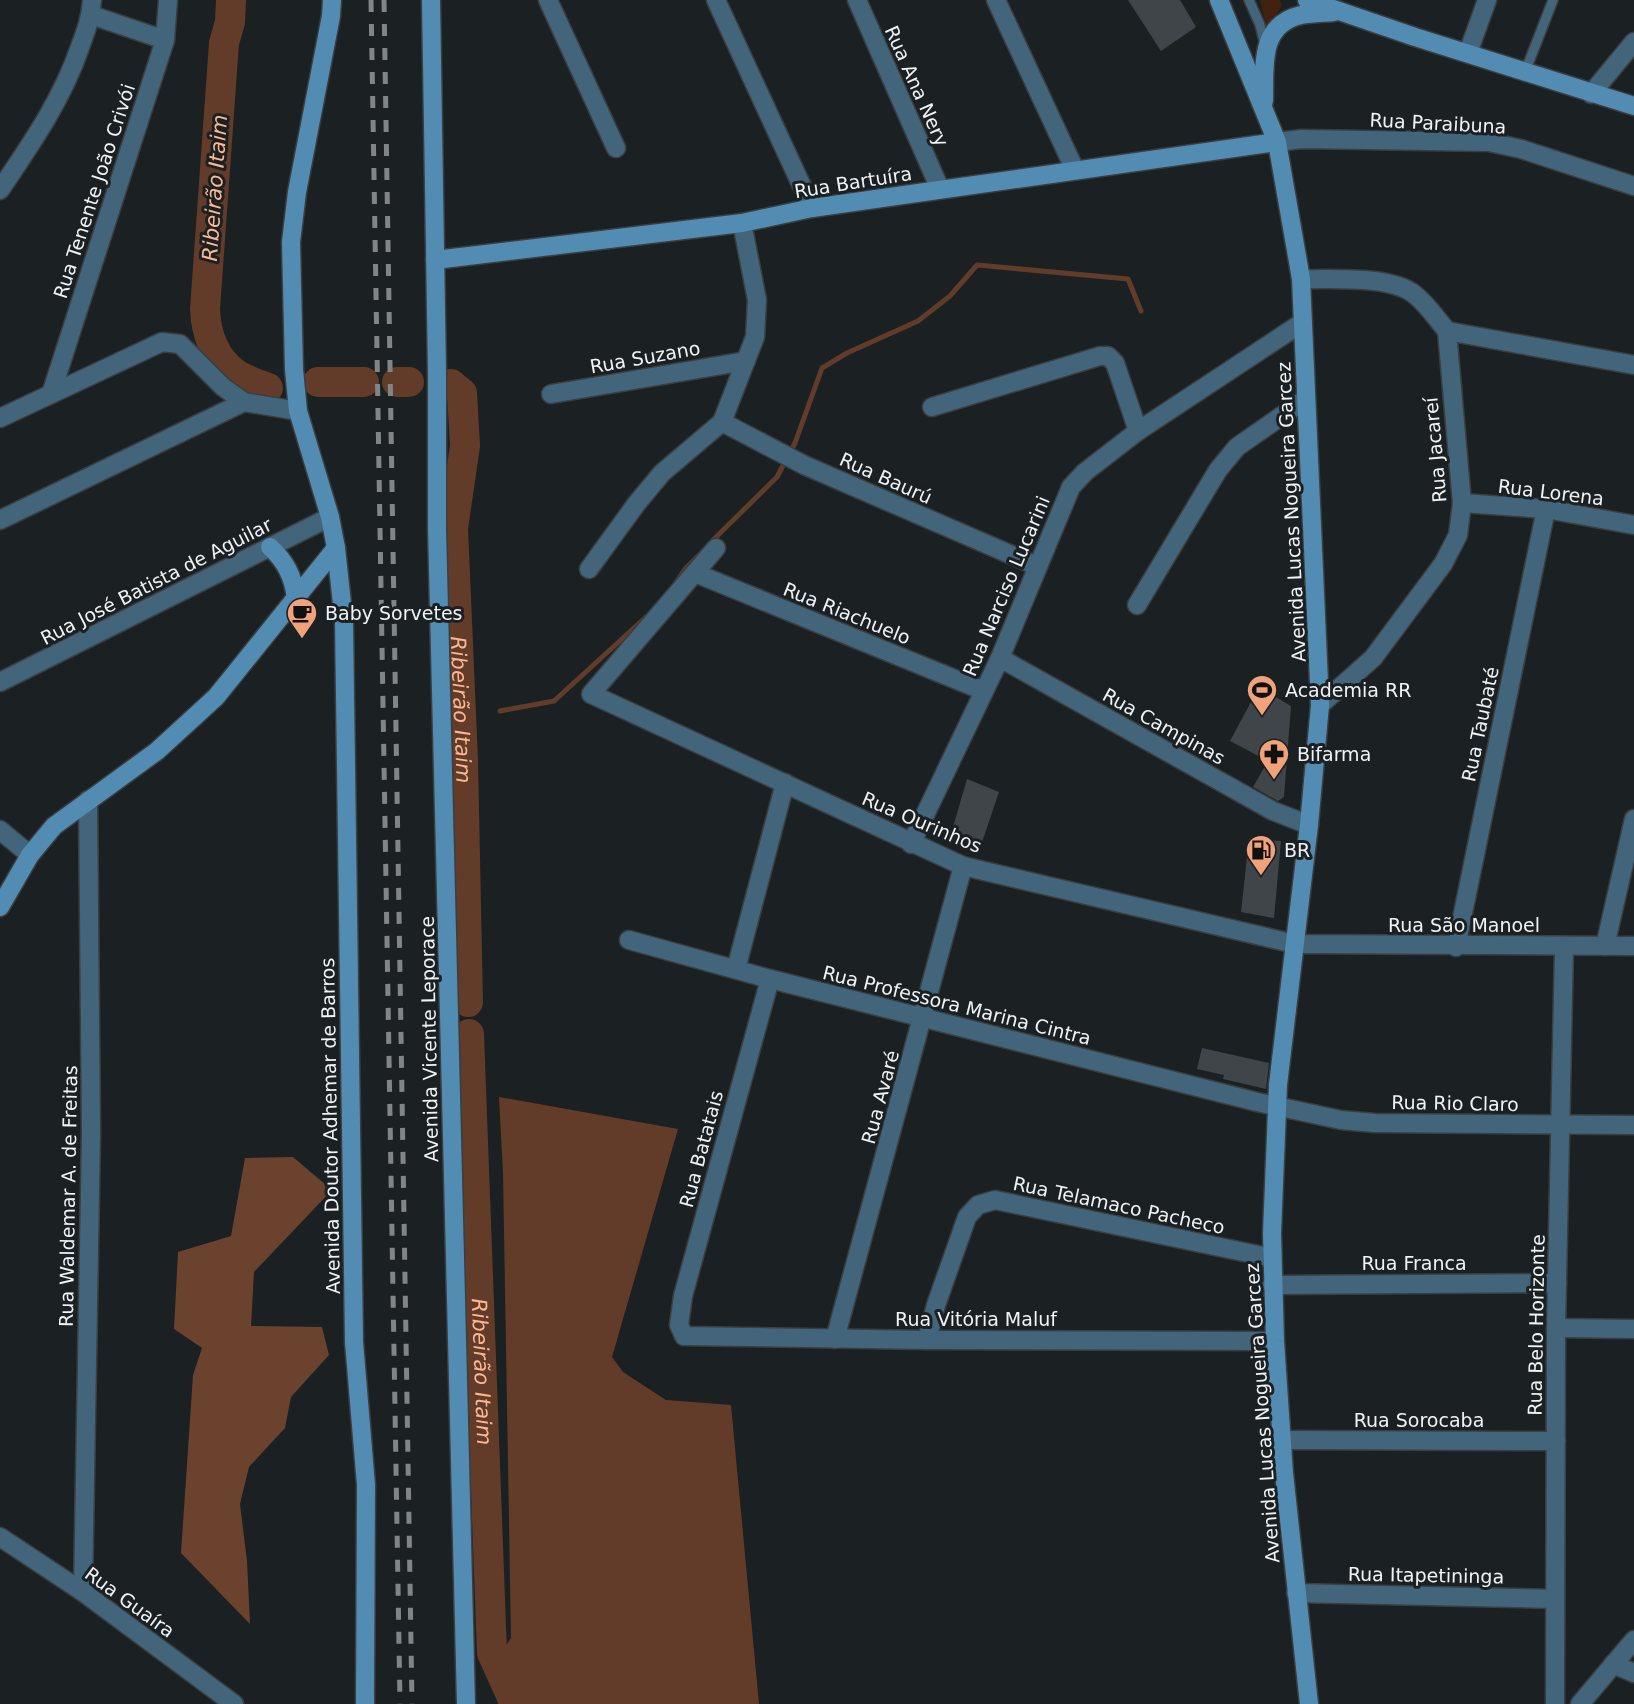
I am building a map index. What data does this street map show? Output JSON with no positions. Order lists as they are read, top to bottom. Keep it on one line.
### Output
{"streets":{"main road":["Rua Bartuíra","Avenida Lucas Nogueira Garcez","Avenida Vicente Leporace","Avenida Doutor Adhemar de Barros"],"street":["Rua Ana Nery","Rua Paraibuna","Rua Tenente João Crivói","Rua Suzano","Rua Jacareí","Rua Baurú","Rua Lorena","Rua José Batista de Aguilar","Rua Narciso Lucarini","Rua Riachuelo","Rua Taubaté","Rua Campinas","Rua Ourinhos","Rua São Manoel","Rua Professora Marina Cintra","Rua Avaré","Rua Rio Claro","Rua Batatais","Rua Waldemar A. de Freitas","Rua Telamaco Pacheco","Rua Franca","Rua Vitória Maluf","Rua Belo Horizonte","Rua Sorocaba","Rua Itapetininga","Rua Guaíra"]},"crossings":[["Rua Ana Nery","Rua Bartuíra"],["Rua Paraibuna","Rua Bartuíra"],["Rua Paraibuna","Avenida Lucas Nogueira Garcez"],["Rua Bartuíra","Avenida Lucas Nogueira Garcez"],["Rua Bartuíra","Avenida Vicente Leporace"],["Rua Jacareí","Rua Lorena"],["Rua Jacareí","Avenida Lucas Nogueira Garcez"],["Rua Baurú","Rua Narciso Lucarini"],["Rua Lorena","Rua Taubaté"],["Avenida Lucas Nogueira Garcez","Rua Narciso Lucarini"],["Avenida Lucas Nogueira Garcez","Rua Campinas"],["Avenida Lucas Nogueira Garcez","Rua Ourinhos"],["Avenida Lucas Nogueira Garcez","Rua São Manoel"],["Avenida Lucas Nogueira Garcez","Rua Professora Marina Cintra"],["Avenida Lucas Nogueira Garcez","Rua Rio Claro"],["Avenida Lucas Nogueira Garcez","Rua Telamaco Pacheco"],["Avenida Lucas Nogueira Garcez","Rua Franca"],["Avenida Lucas Nogueira Garcez","Rua Vitória Maluf"],["Avenida Lucas Nogueira Garcez","Rua Sorocaba"],["Avenida Lucas Nogueira Garcez","Rua Itapetininga"],["Rua José Batista de Aguilar","Avenida Doutor Adhemar de Barros"],["Rua Narciso Lucarini","Rua Riachuelo"],["Rua Narciso Lucarini","Rua Campinas"],["Rua Narciso Lucarini","Rua Ourinhos"],["Rua Riachuelo","Rua Ourinhos"],["Rua Taubaté","Rua São Manoel"],["Rua Ourinhos","Rua São Manoel"],["Rua Ourinhos","Rua Avaré"],["Rua São Manoel","Rua Belo Horizonte"],["Rua Professora Marina Cintra","Rua Avaré"],["Rua Professora Marina Cintra","Rua Rio Claro"],["Rua Professora Marina Cintra","Rua Batatais"],["Rua Avaré","Rua Vitória Maluf"],["Rua Rio Claro","Rua Belo Horizonte"],["Rua Batatais","Rua Vitória Maluf"],["Rua Waldemar A. de Freitas","Rua Guaíra"],["Rua Telamaco Pacheco","Rua Vitória Maluf"],["Rua Franca","Rua Belo Horizonte"],["Rua Belo Horizonte","Rua Sorocaba"],["Rua Belo Horizonte","Rua Itapetininga"]],"water":["Ribeirão Itaim"],"places":{"cafe":["Baby Sorvetes"],"sports":["Academia RR"],"pharmacy":["Bifarma"],"fuel station":["BR"]}}
